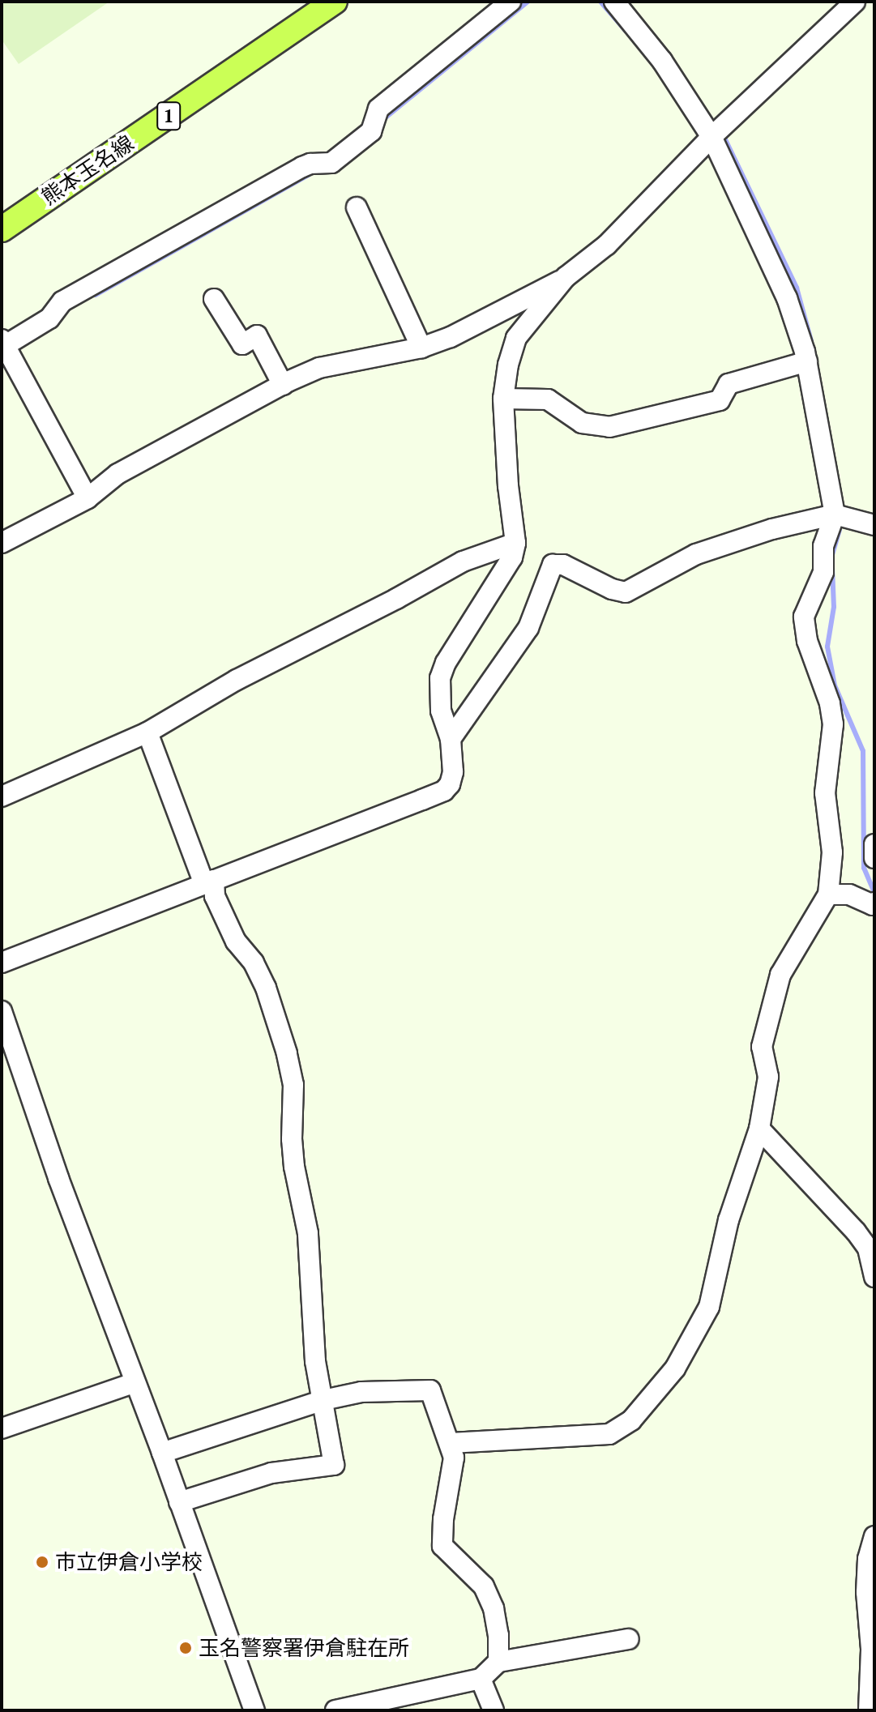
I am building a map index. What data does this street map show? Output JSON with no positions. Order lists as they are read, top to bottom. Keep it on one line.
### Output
{"streets":{"main road":["1","熊本玉名線"]},"places":["市立伊倉小学校","玉名警察署伊倉駐在所"]}
